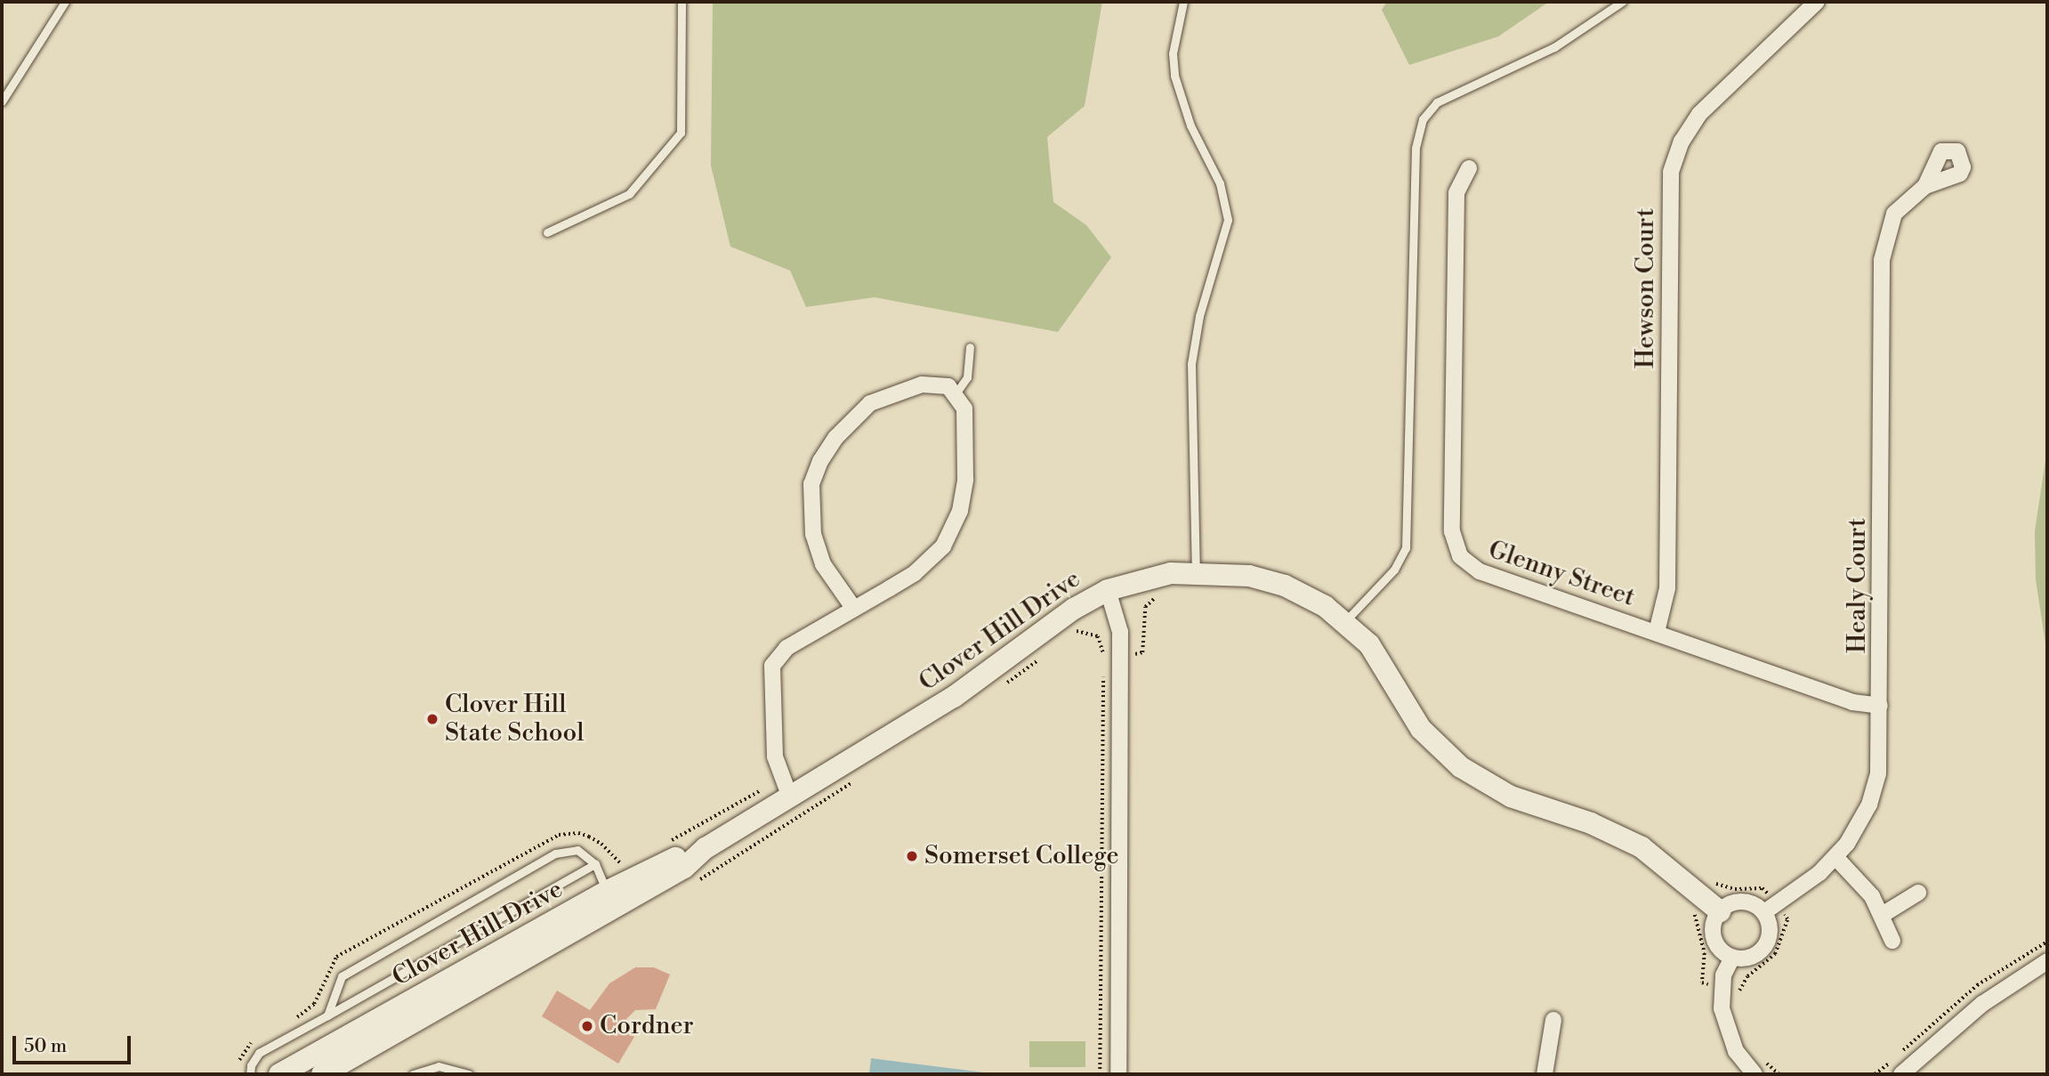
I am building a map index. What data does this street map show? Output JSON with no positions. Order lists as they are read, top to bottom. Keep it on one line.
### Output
{"streets":{"street":["Hewson Court","Glenny Street","Healy Court","Clover Hill Drive"]},"crossings":[["Hewson Court","Glenny Street"],["Glenny Street","Healy Court"],["Healy Court","Clover Hill Drive"]],"places":["Clover Hill State School","Somerset College","Cordner"],"scale_bar":"50 m"}
